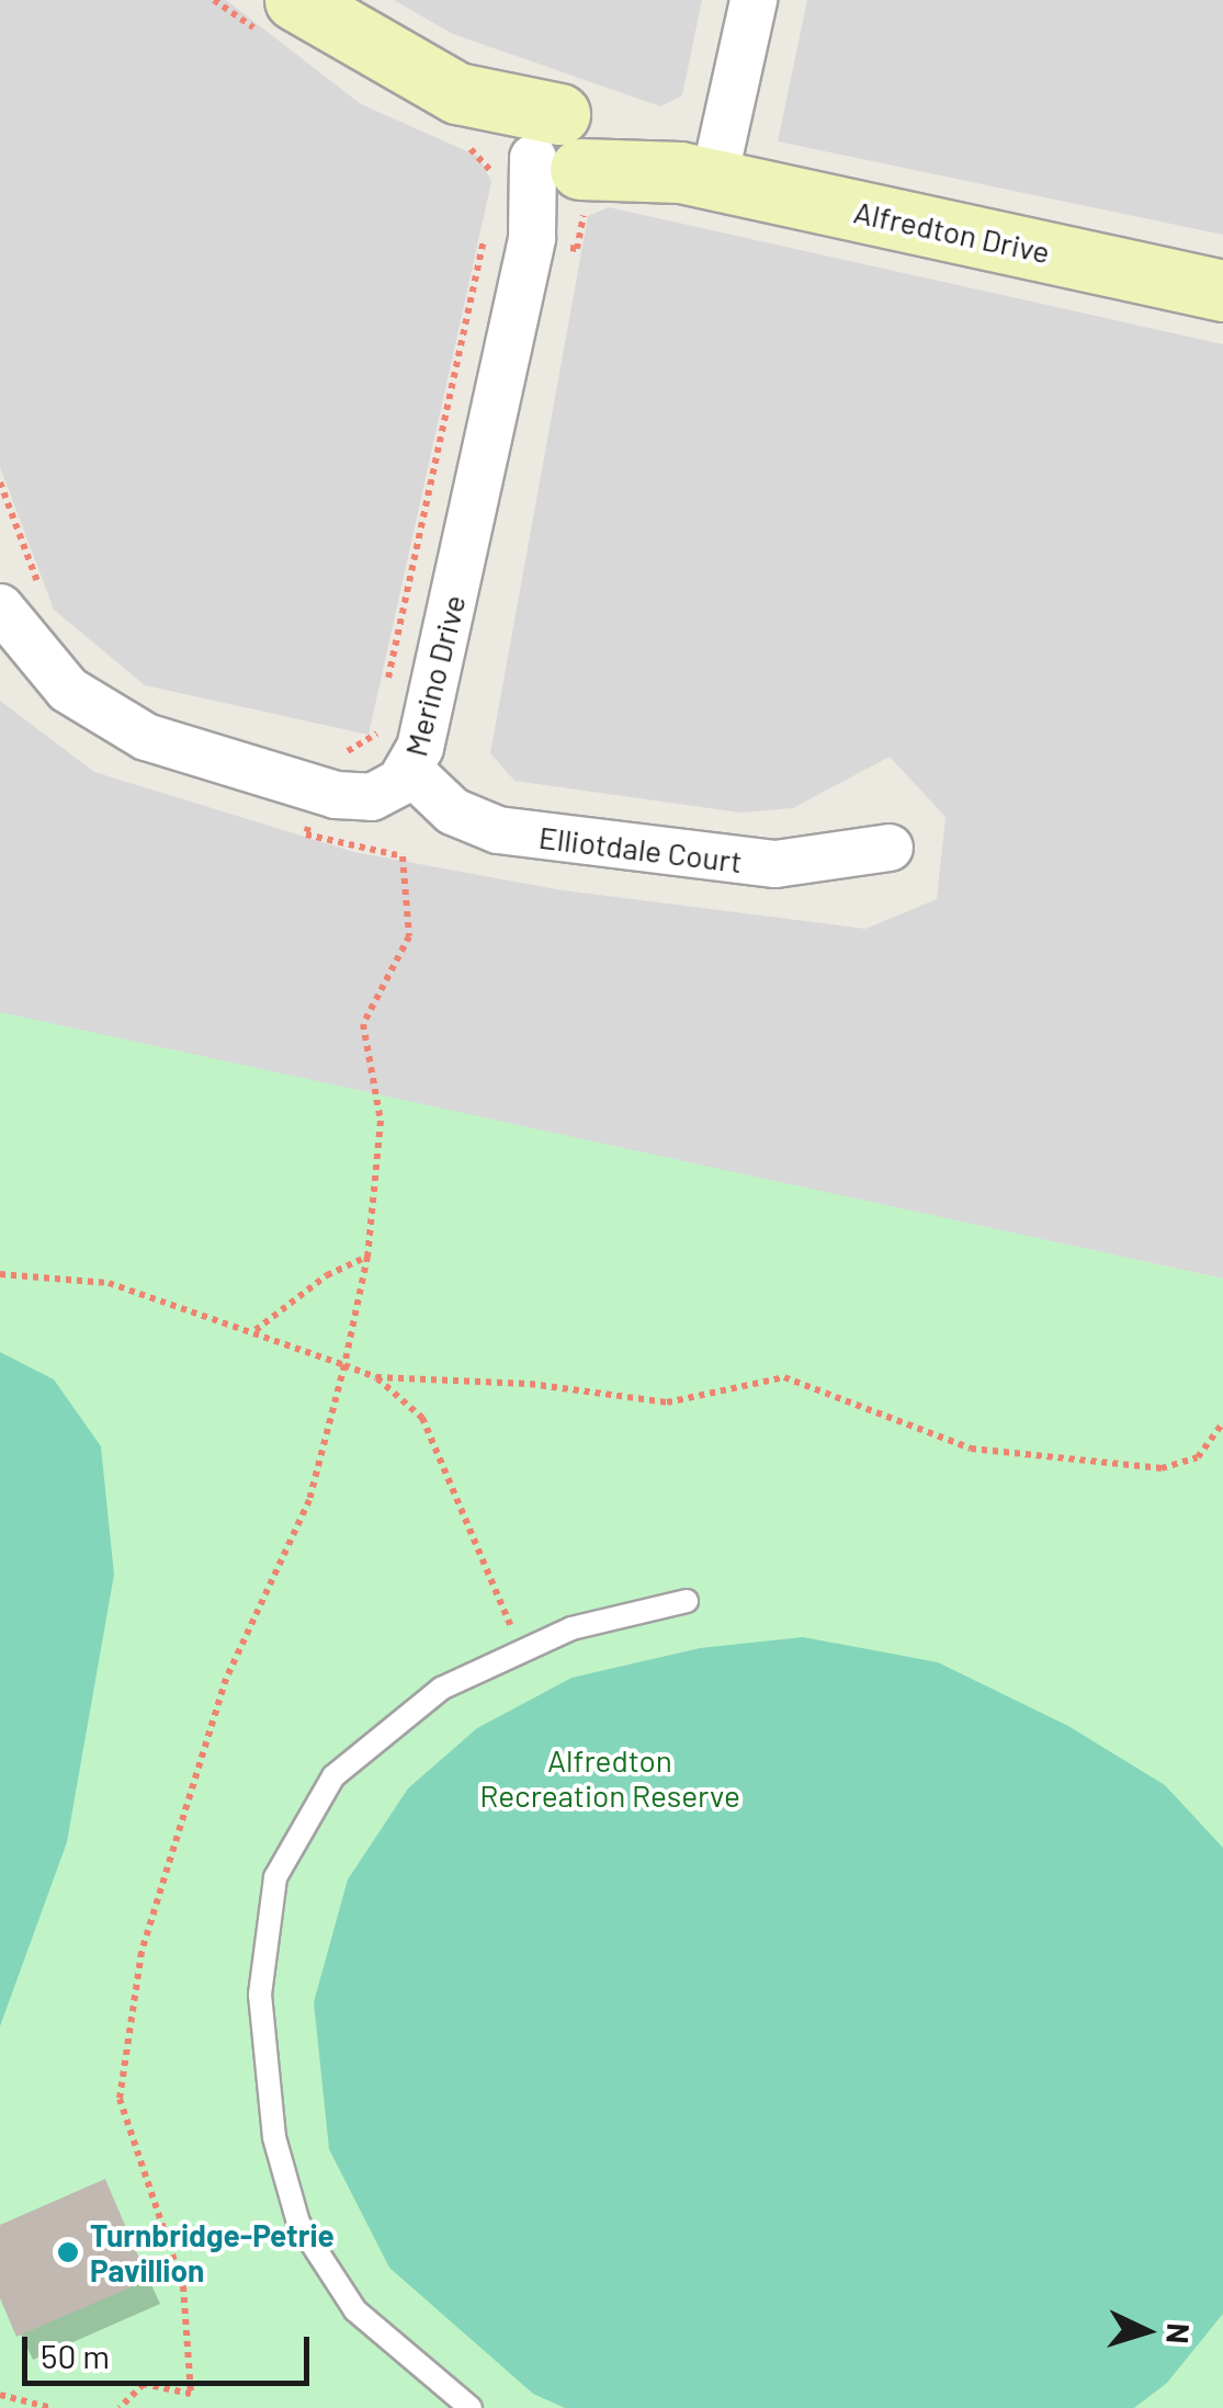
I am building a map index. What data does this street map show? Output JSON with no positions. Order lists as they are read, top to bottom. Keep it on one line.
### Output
{"streets":{"street":["Alfredton Drive","Merino Drive","Elliotdale Court"]},"crossings":[["Alfredton Drive","Merino Drive"],["Merino Drive","Elliotdale Court"]],"parks":["Alfredton Recreation Reserve"],"places":["Turnbridge-Petrie Pavillion"],"scale_bar":"50 m","north":"right"}
